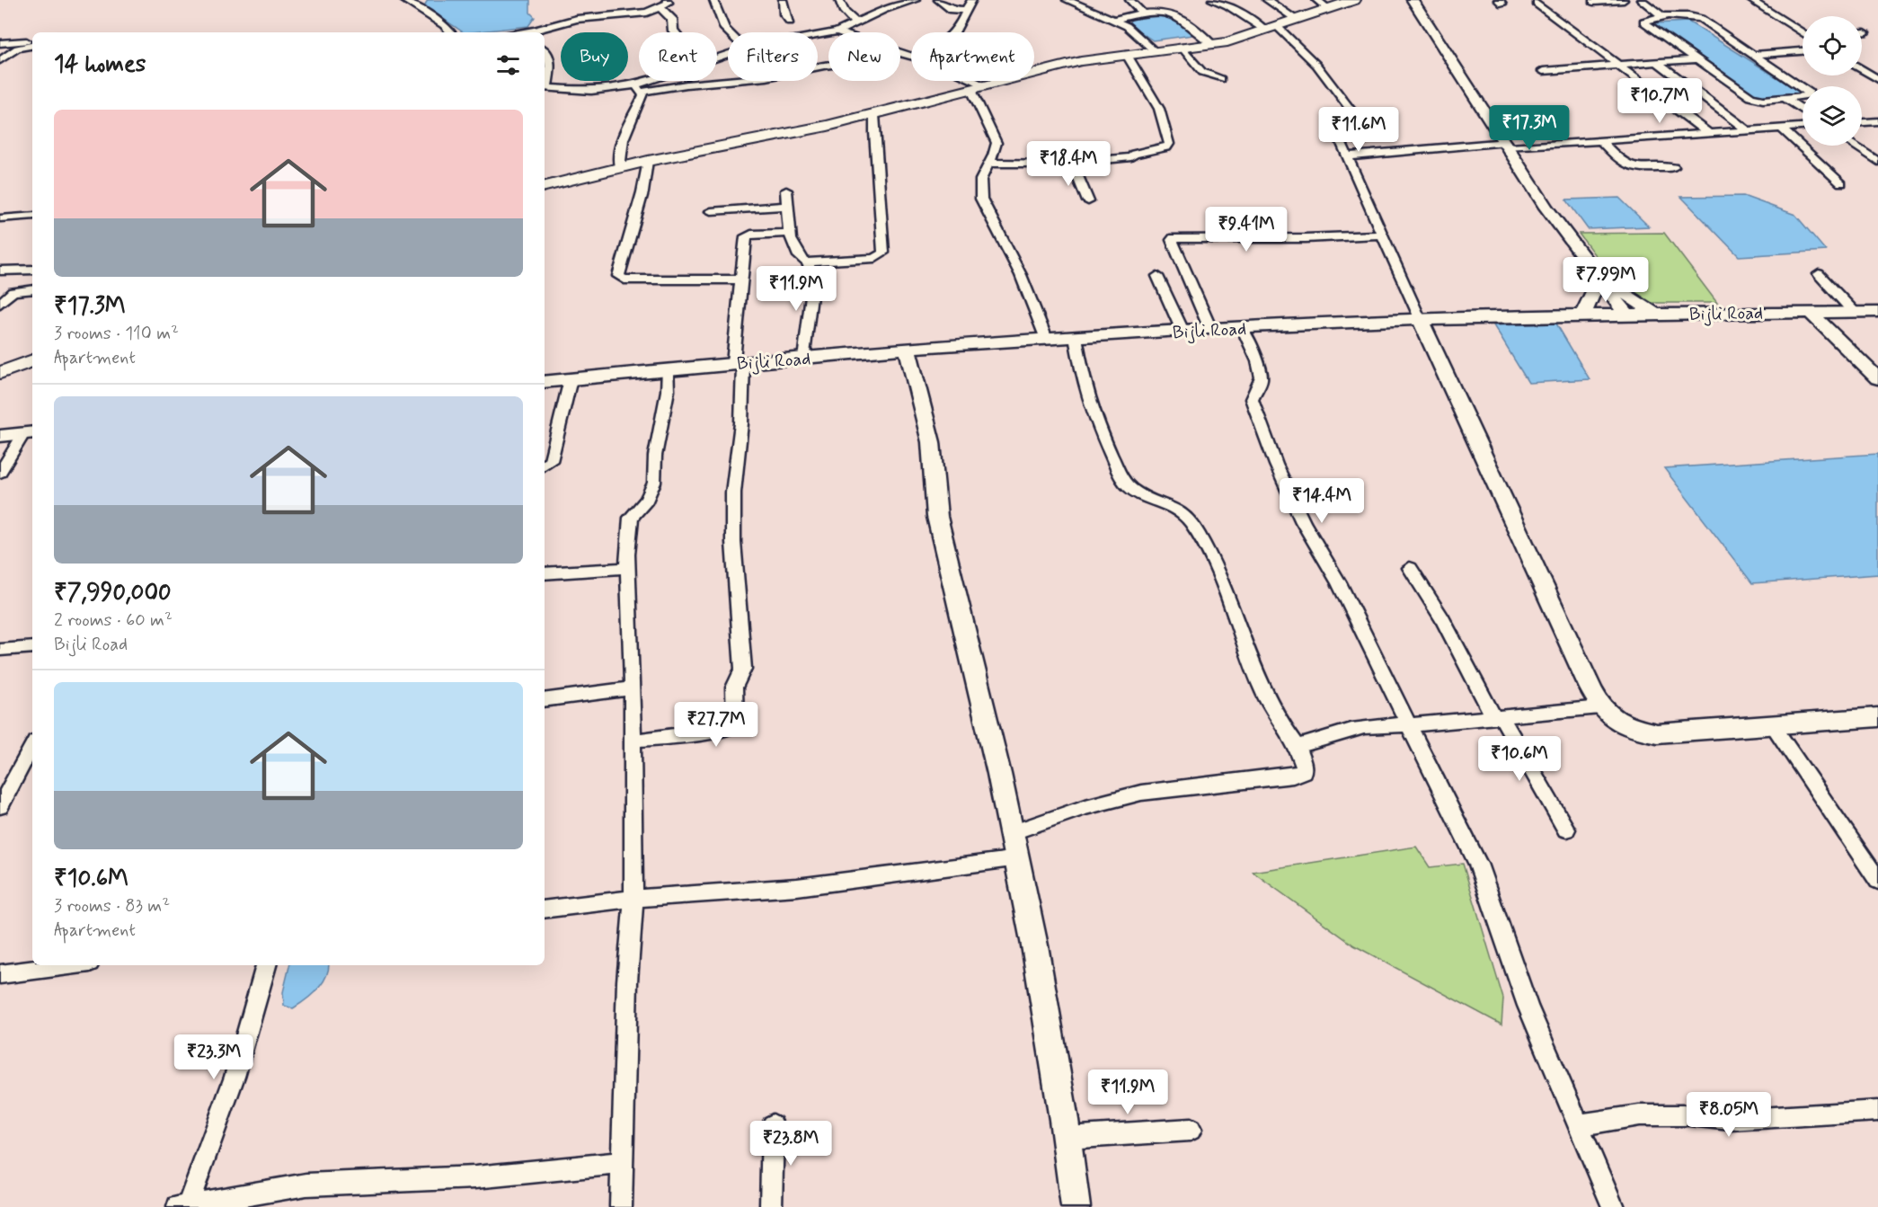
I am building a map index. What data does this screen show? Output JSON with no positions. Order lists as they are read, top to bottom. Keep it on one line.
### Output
{"streets":{"street":["Bijli Road"]},"page":{"chip":["Buy","Rent","Filters","New","Apartment"],"heading":"14 homes","price":["₹10.7M","₹17.3M","₹11.6M","₹18.4M","₹9.41M","₹7.99M","₹11.9M","₹14.4M","₹27.7M","₹10.6M","₹23.3M","₹11.9M","₹8.05M","₹23.8M"],"list":[{"name":"₹17.3M","note":"3 rooms · 110 m² · Apartment"},{"name":"₹7,990,000","note":"2 rooms · 60 m² · Bijli Road"},{"name":"₹10.6M","note":"3 rooms · 83 m² · Apartment"}]}}
